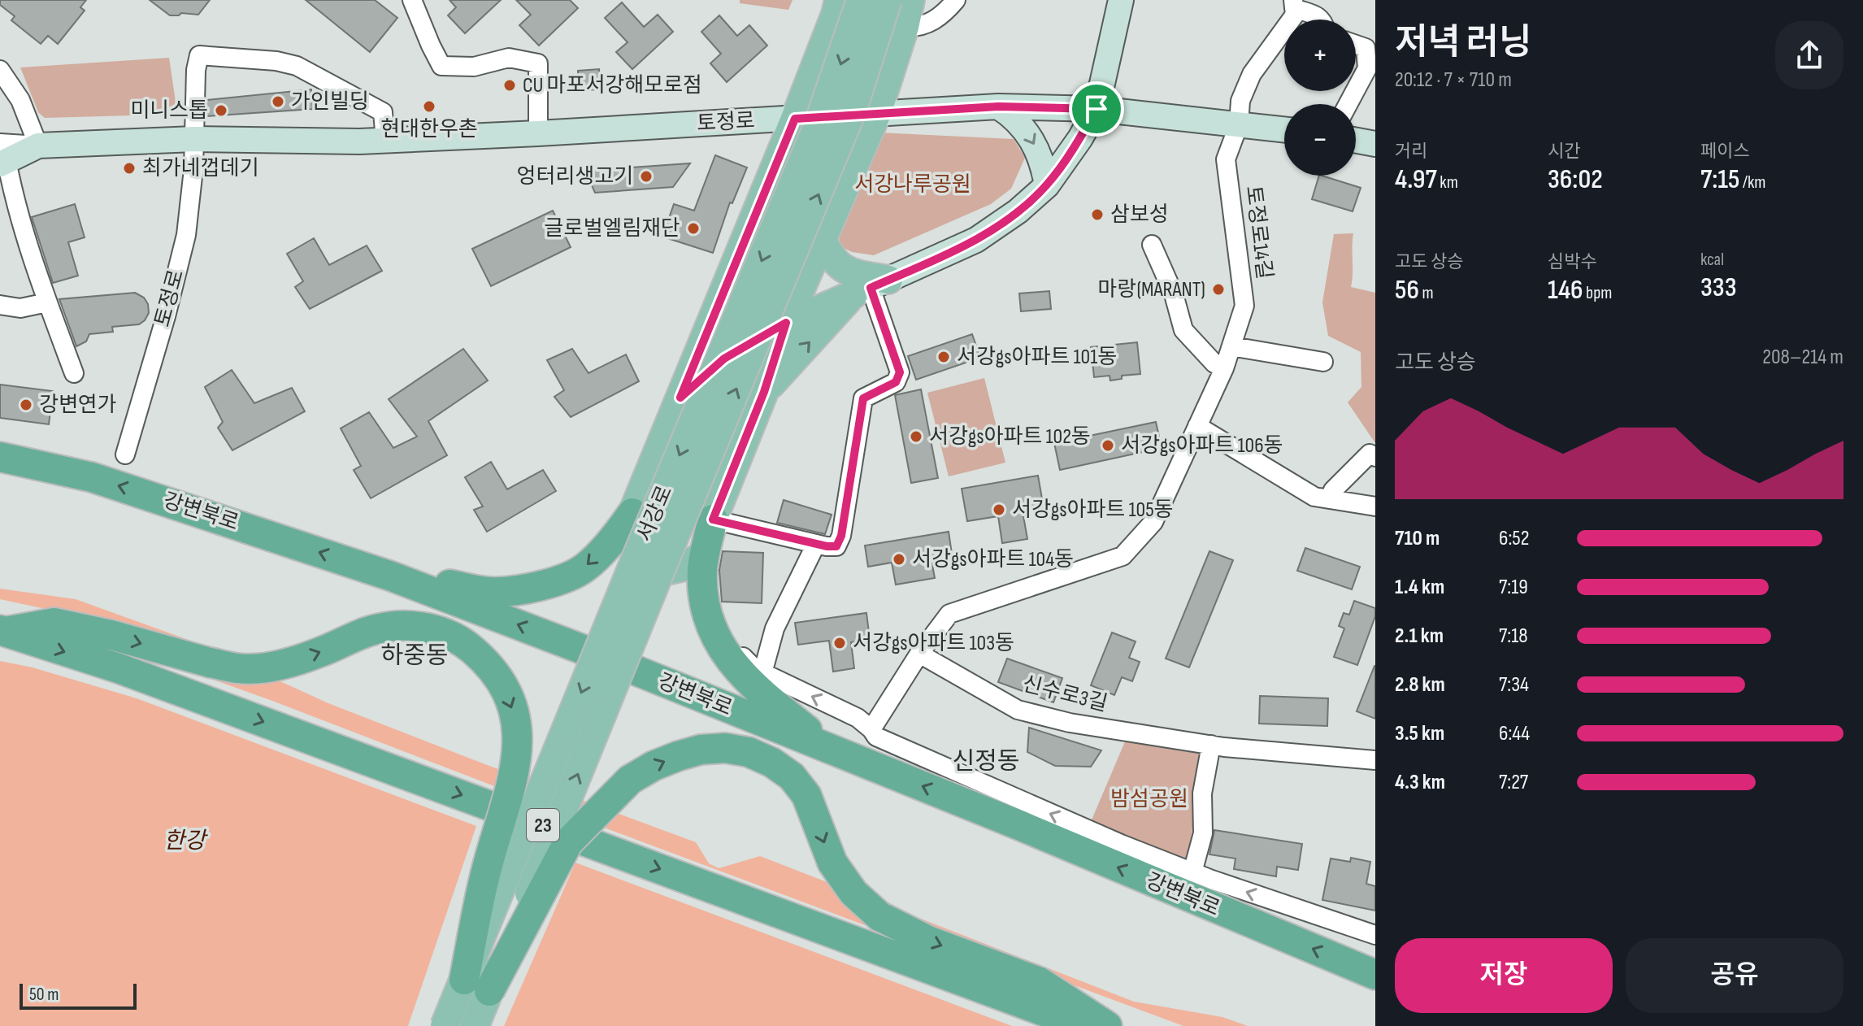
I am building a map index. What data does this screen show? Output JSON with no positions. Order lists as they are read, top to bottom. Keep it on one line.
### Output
{"streets":{"highway":["강변북로","23"],"main road":["토정로","서강로"],"street":["토정로14길","신수로3길"]},"crossings":[["토정로","토정로14길"],["토정로14길","신수로3길"]],"districts":["하중동","신정동"],"water":["한강"],"parks":["서강나루공원","밤섬공원"],"places":["CU 마포서강해모로점","가인빌딩","현대한우촌","미니스톱","최가네껍데기","엉터리생고기","삼보성","글로벌엘림재단","마랑(MARANT)","서강gs아파트 101동","강변연가","서강gs아파트 102동","서강gs아파트 106동","서강gs아파트 105동","서강gs아파트 104동","서강gs아파트 103동"],"scale_bar":"50 m","page":{"heading":["저녁 러닝","20:12 · 7 × 710 m"],"map_buttons":["+","−"],"stats":[["거리","4.97 km"],["시간","36:02"],["페이스","7:15 /km"],["고도 상승","56 m"],["심박수","146 bpm"],["kcal","333"]],"chart":["고도 상승","208–214 m"],"list":[{"name":"710 m","note":"6:52"},{"name":"1.4 km","note":"7:19"},{"name":"2.1 km","note":"7:18"},{"name":"2.8 km","note":"7:34"},{"name":"3.5 km","note":"6:44"},{"name":"4.3 km","note":"7:27"}],"buttons":["저장","공유"],"scale":"50 m"}}
